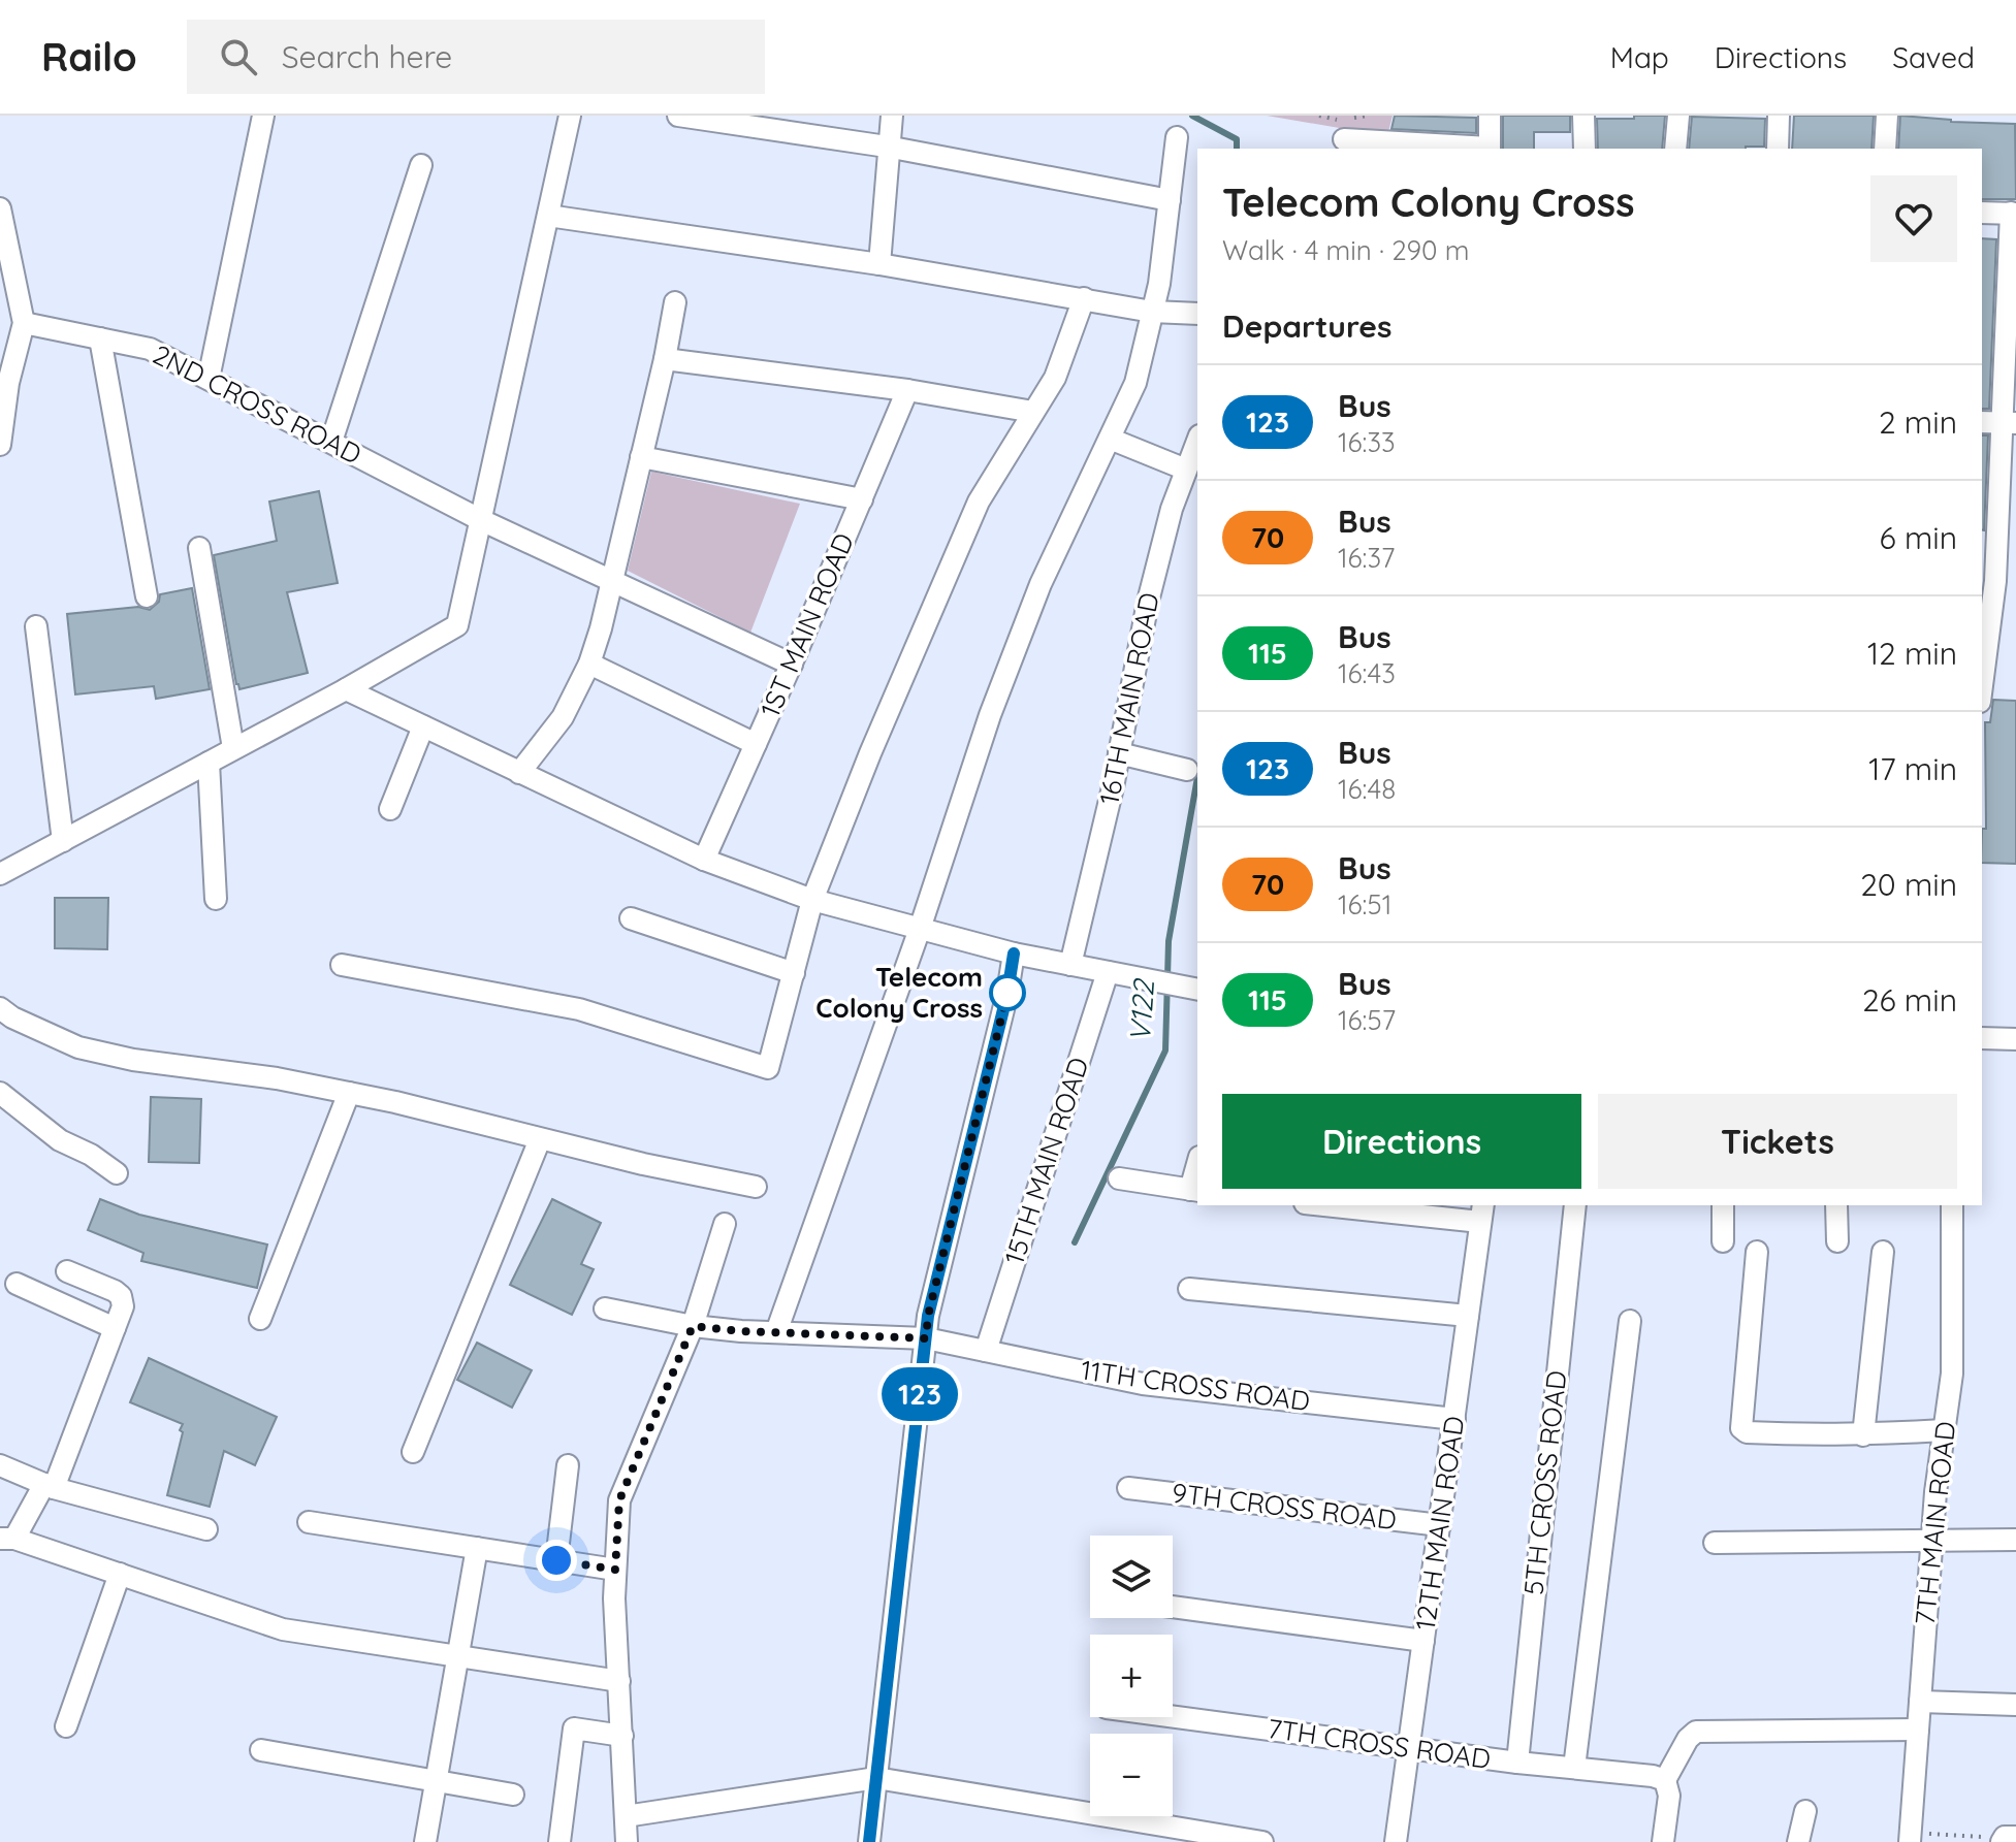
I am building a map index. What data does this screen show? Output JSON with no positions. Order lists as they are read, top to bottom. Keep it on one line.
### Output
{"streets":{"street":["2ND CROSS ROAD","1ST MAIN ROAD","16TH MAIN ROAD","15TH MAIN ROAD","11TH CROSS ROAD","5TH CROSS ROAD","9TH CROSS ROAD","12TH MAIN ROAD","7TH MAIN ROAD","7TH CROSS ROAD"]},"crossings":[["2ND CROSS ROAD","1ST MAIN ROAD"],["15TH MAIN ROAD","11TH CROSS ROAD"],["11TH CROSS ROAD","12TH MAIN ROAD"],["5TH CROSS ROAD","7TH CROSS ROAD"],["9TH CROSS ROAD","12TH MAIN ROAD"],["12TH MAIN ROAD","7TH CROSS ROAD"]],"water":["V122"],"places":["Telecom Colony Cross"],"lines":["bus line 123"],"page":{"header":"Railo","search":"Search here","nav":["Map","Directions","Saved"],"on_map":"123","heading":[["Telecom Colony Cross","Walk · 4 min · 290 m"],"Departures"],"list":[{"mark":"123","name":"Bus","note":"16:33","value":"2 min"},{"mark":"70","name":"Bus","note":"16:37","value":"6 min"},{"mark":"115","name":"Bus","note":"16:43","value":"12 min"},{"mark":"123","name":"Bus","note":"16:48","value":"17 min"},{"mark":"70","name":"Bus","note":"16:51","value":"20 min"},{"mark":"115","name":"Bus","note":"16:57","value":"26 min"}],"buttons":["Directions","Tickets"],"map_buttons":["+","−"]}}
